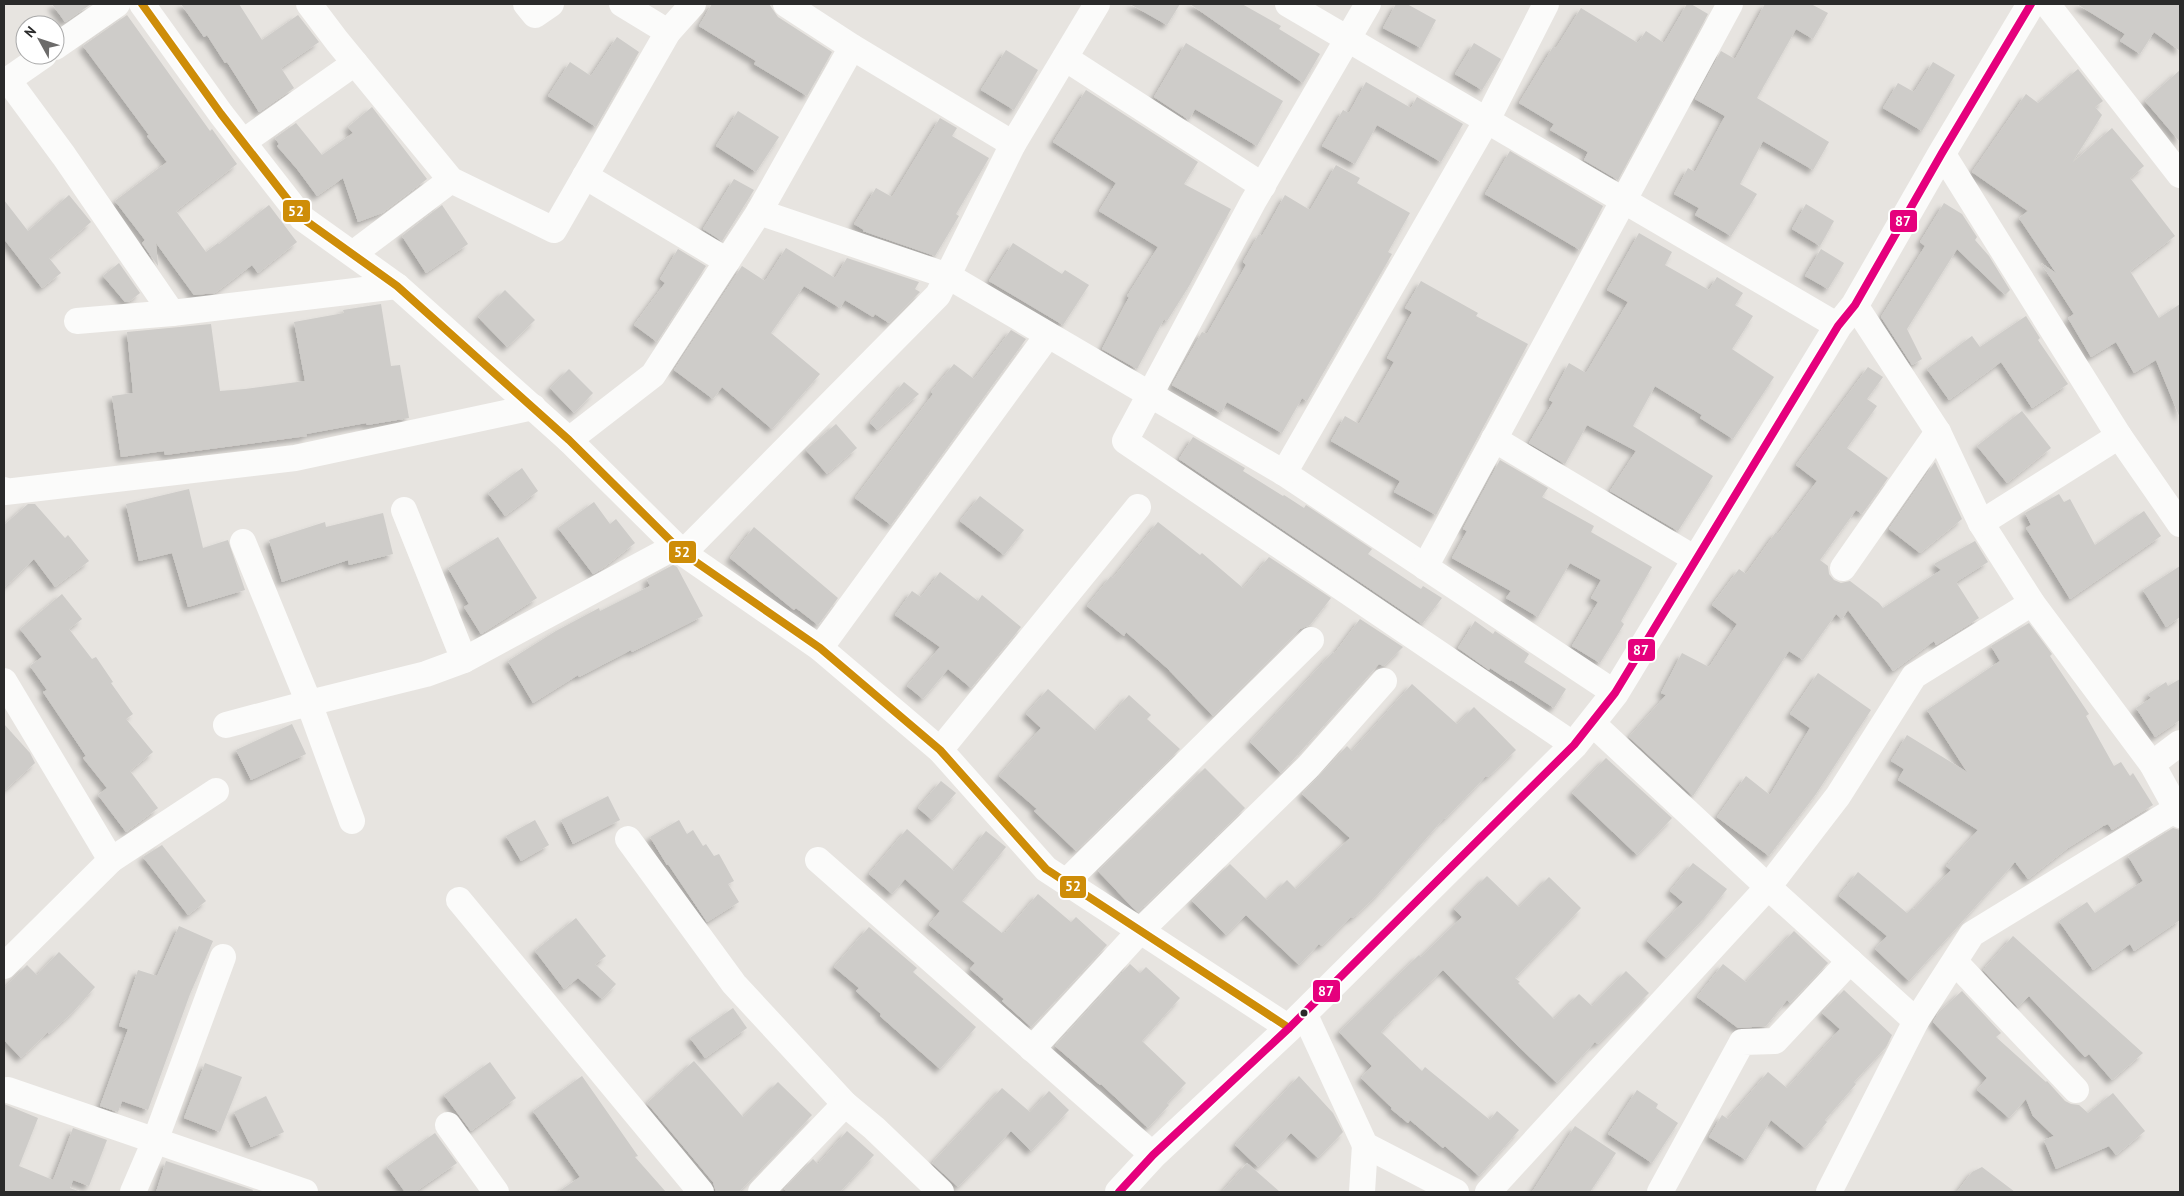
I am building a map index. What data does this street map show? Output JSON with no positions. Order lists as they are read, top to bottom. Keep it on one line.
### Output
{"lines":["transit line 52","transit line 87"],"north":"top left"}
